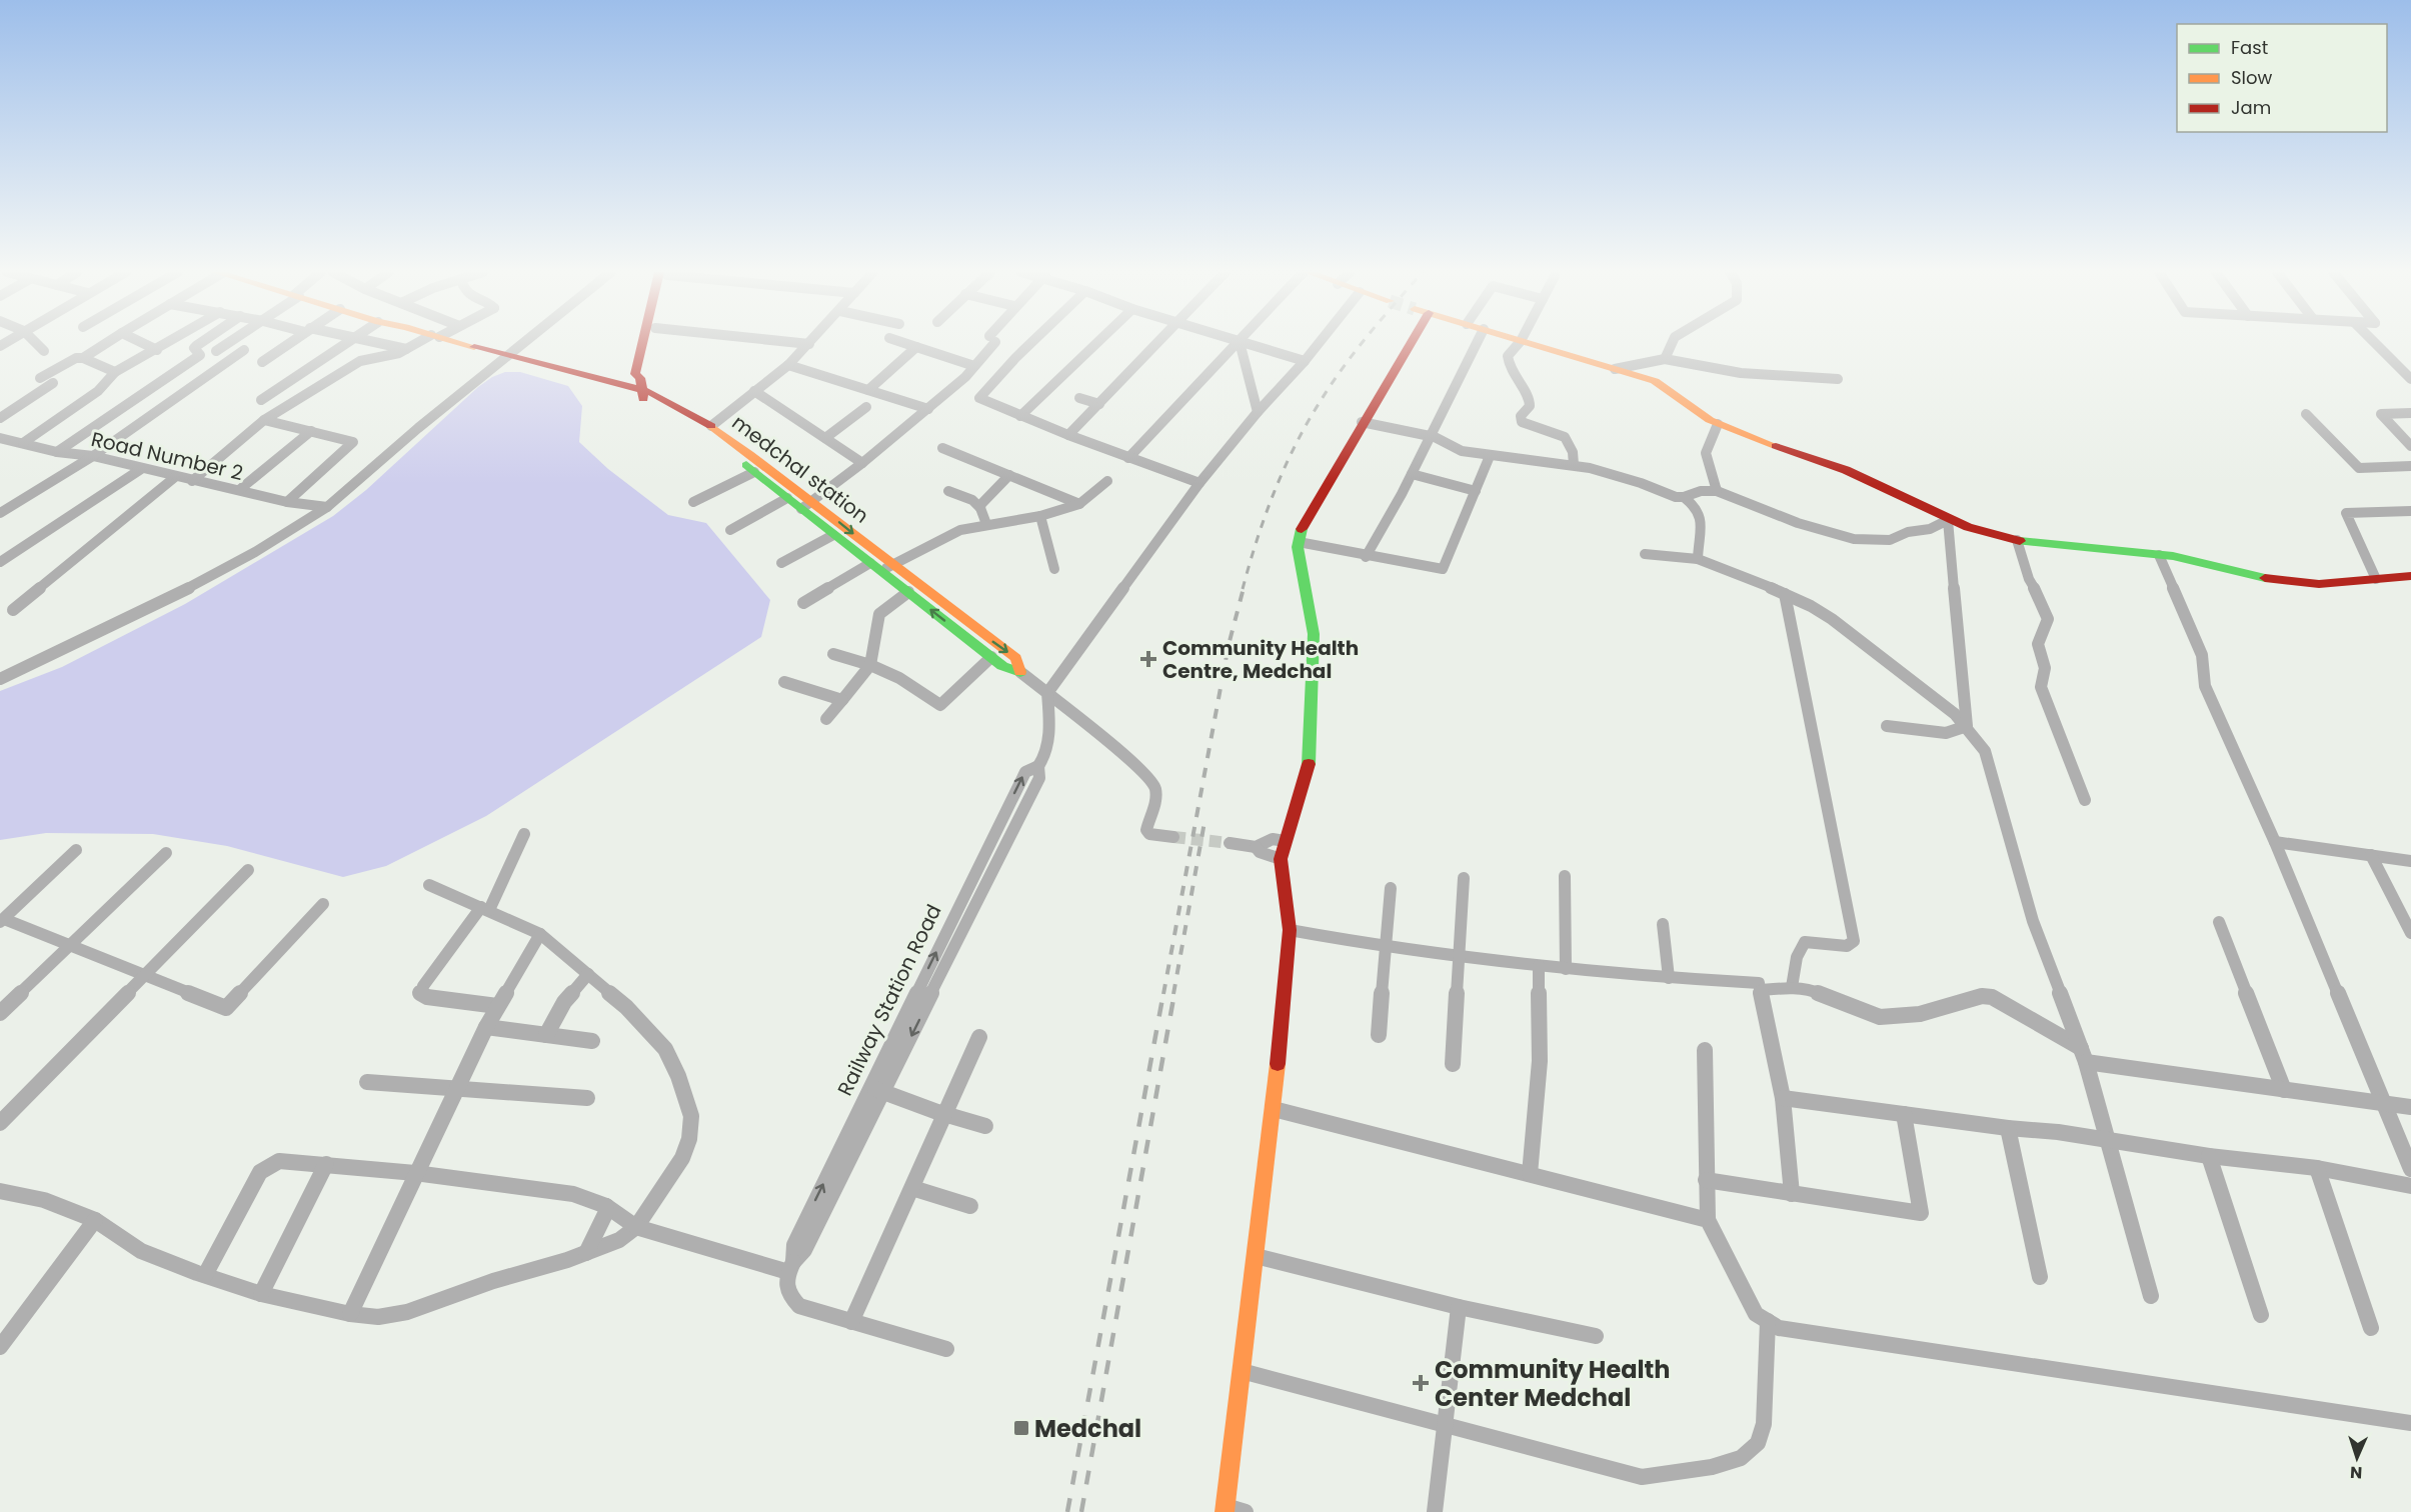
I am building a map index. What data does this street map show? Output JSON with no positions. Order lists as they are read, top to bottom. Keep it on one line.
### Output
{"streets":{"street":["Road Number 2","medchal station","Railway Station Road"]},"places":{"health":["Community Health Centre, Medchal","Community Health Center Medchal"],"transit":["Medchal"]},"legend":["Fast","Slow","Jam"],"north":"bottom"}
